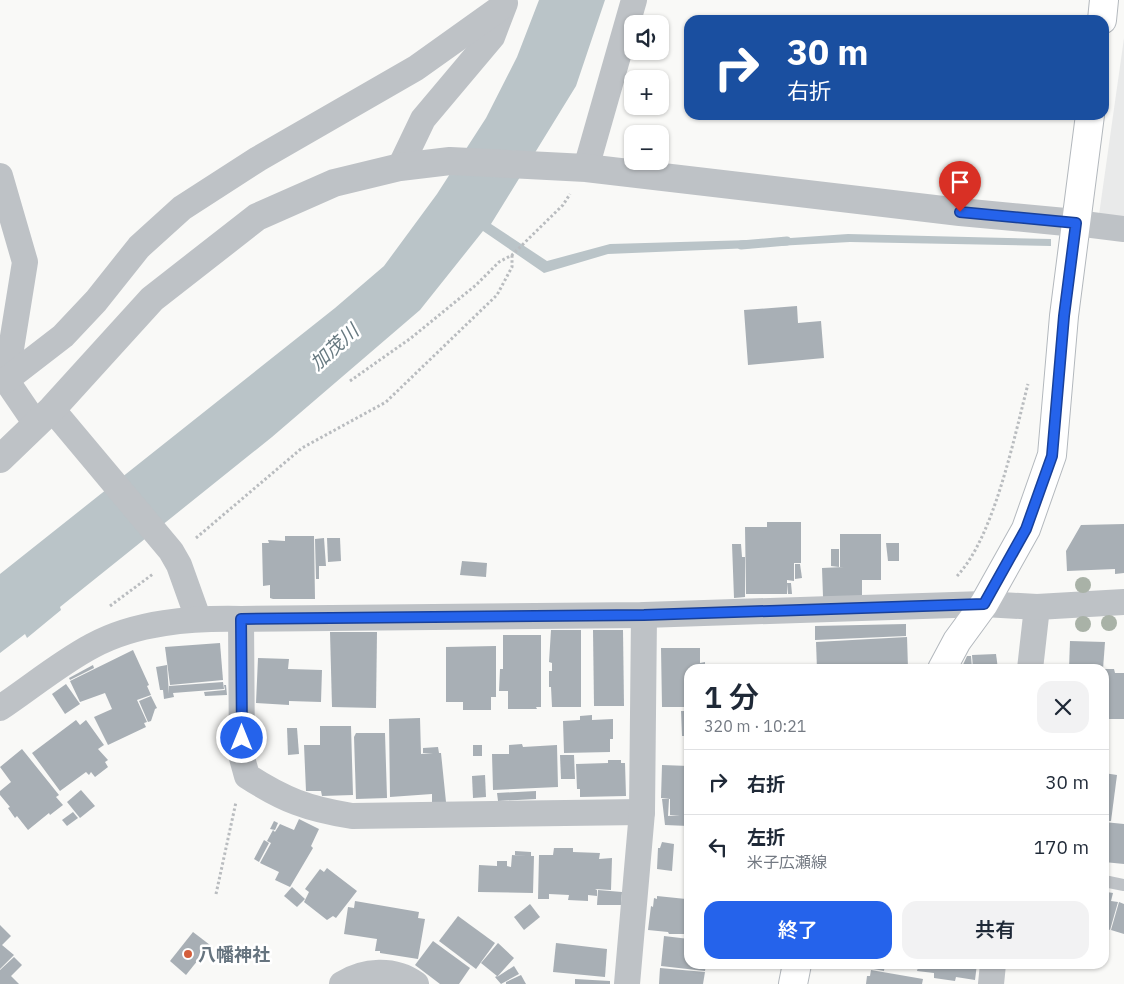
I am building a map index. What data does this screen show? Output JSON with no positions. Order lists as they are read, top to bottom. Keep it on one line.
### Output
{"water":["加茂川"],"places":["八幡神社"],"page":{"map_buttons":["+","−"],"turn":["30 m","右折"],"heading":["1 分","320 m · 10:21"],"list":[{"name":"右折","value":"30 m"},{"name":"左折","note":"米子広瀬線","value":"170 m"}],"buttons":["終了","共有"]}}
